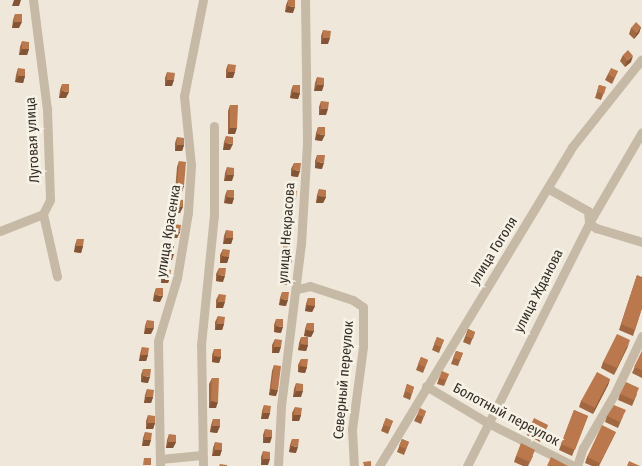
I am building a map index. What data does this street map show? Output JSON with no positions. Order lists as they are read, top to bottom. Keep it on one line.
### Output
{"streets":{"street":["Луговая улица","улица Красенка","улица Некрасова","улица Гоголя","улица Жданова","Северный переулок","Болотный переулок"]},"crossings":[["улица Некрасова","Северный переулок"],["улица Гоголя","Болотный переулок"],["улица Жданова","Болотный переулок"]]}
